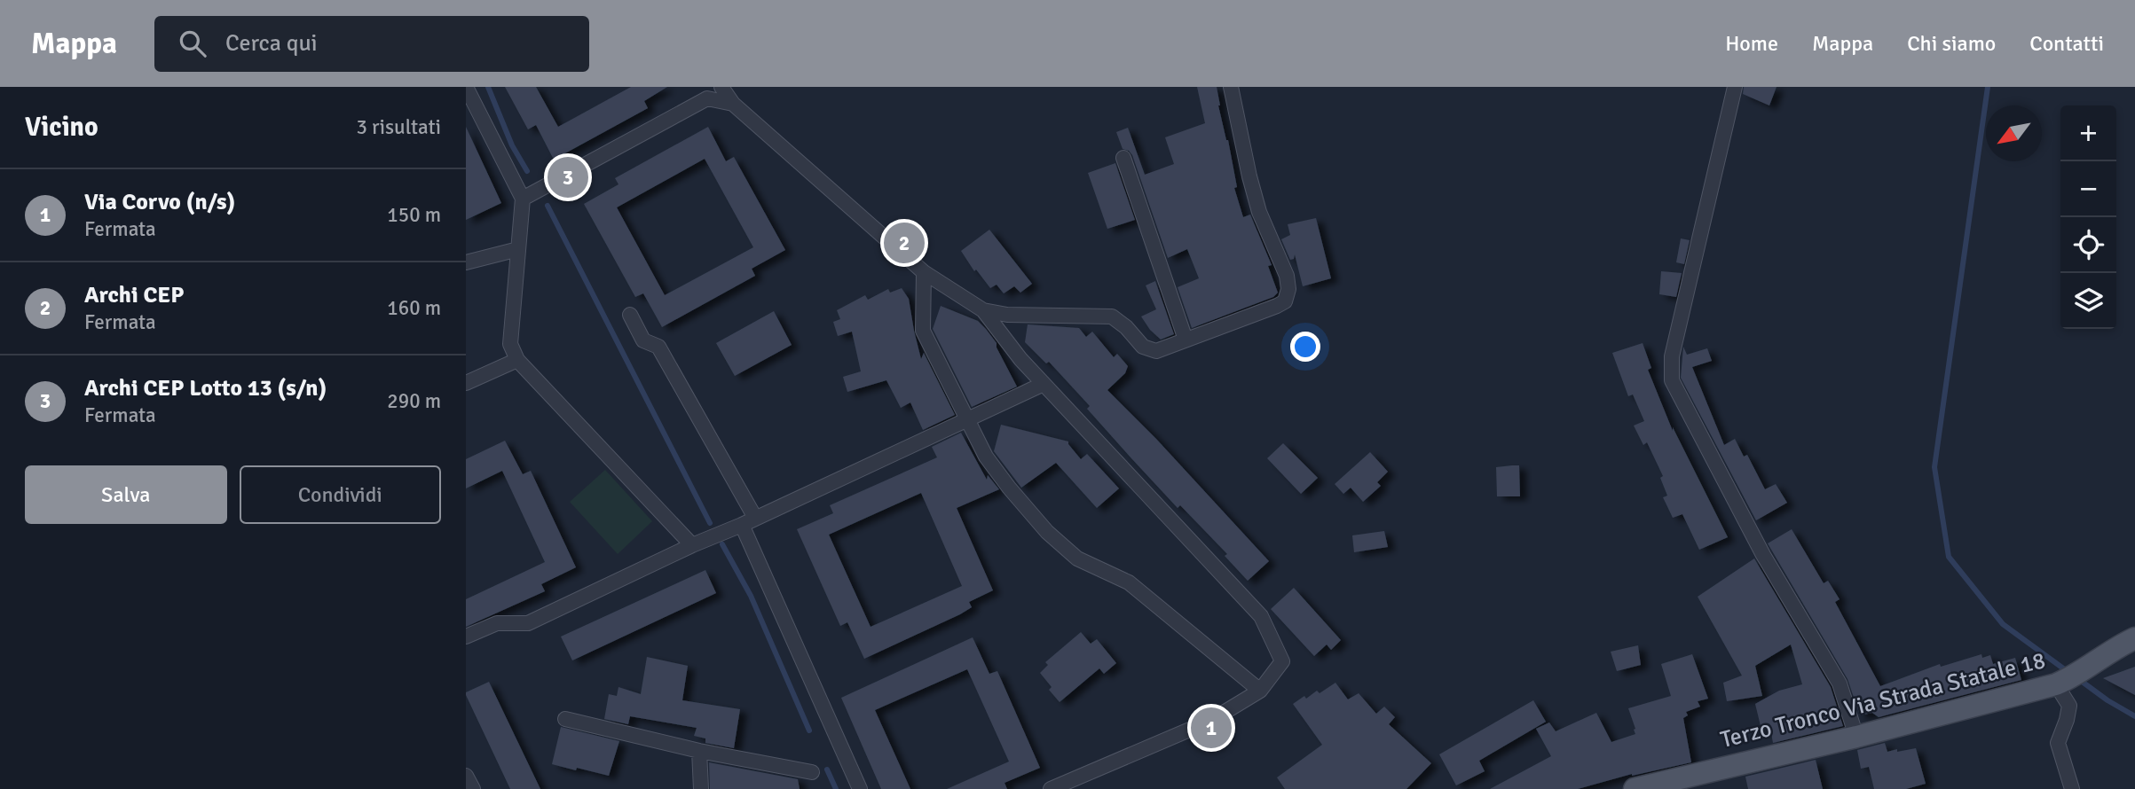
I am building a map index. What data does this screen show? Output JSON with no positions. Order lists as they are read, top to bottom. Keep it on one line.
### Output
{"streets":{"main road":["Terzo Tronco Via Strada Statale 18"]},"north":"bottom left","page":{"header":"Mappa","search":"Cerca qui","nav":["Home","Mappa","Chi siamo","Contatti"],"heading":["Vicino","3 risultati"],"map_buttons":["+","−"],"pins":["3","2","1"],"list":[{"mark":"1","name":"Via Corvo (n/s)","note":"Fermata","value":"150 m"},{"mark":"2","name":"Archi CEP","note":"Fermata","value":"160 m"},{"mark":"3","name":"Archi CEP Lotto 13 (s/n)","note":"Fermata","value":"290 m"}],"buttons":["Salva","Condividi"]}}
